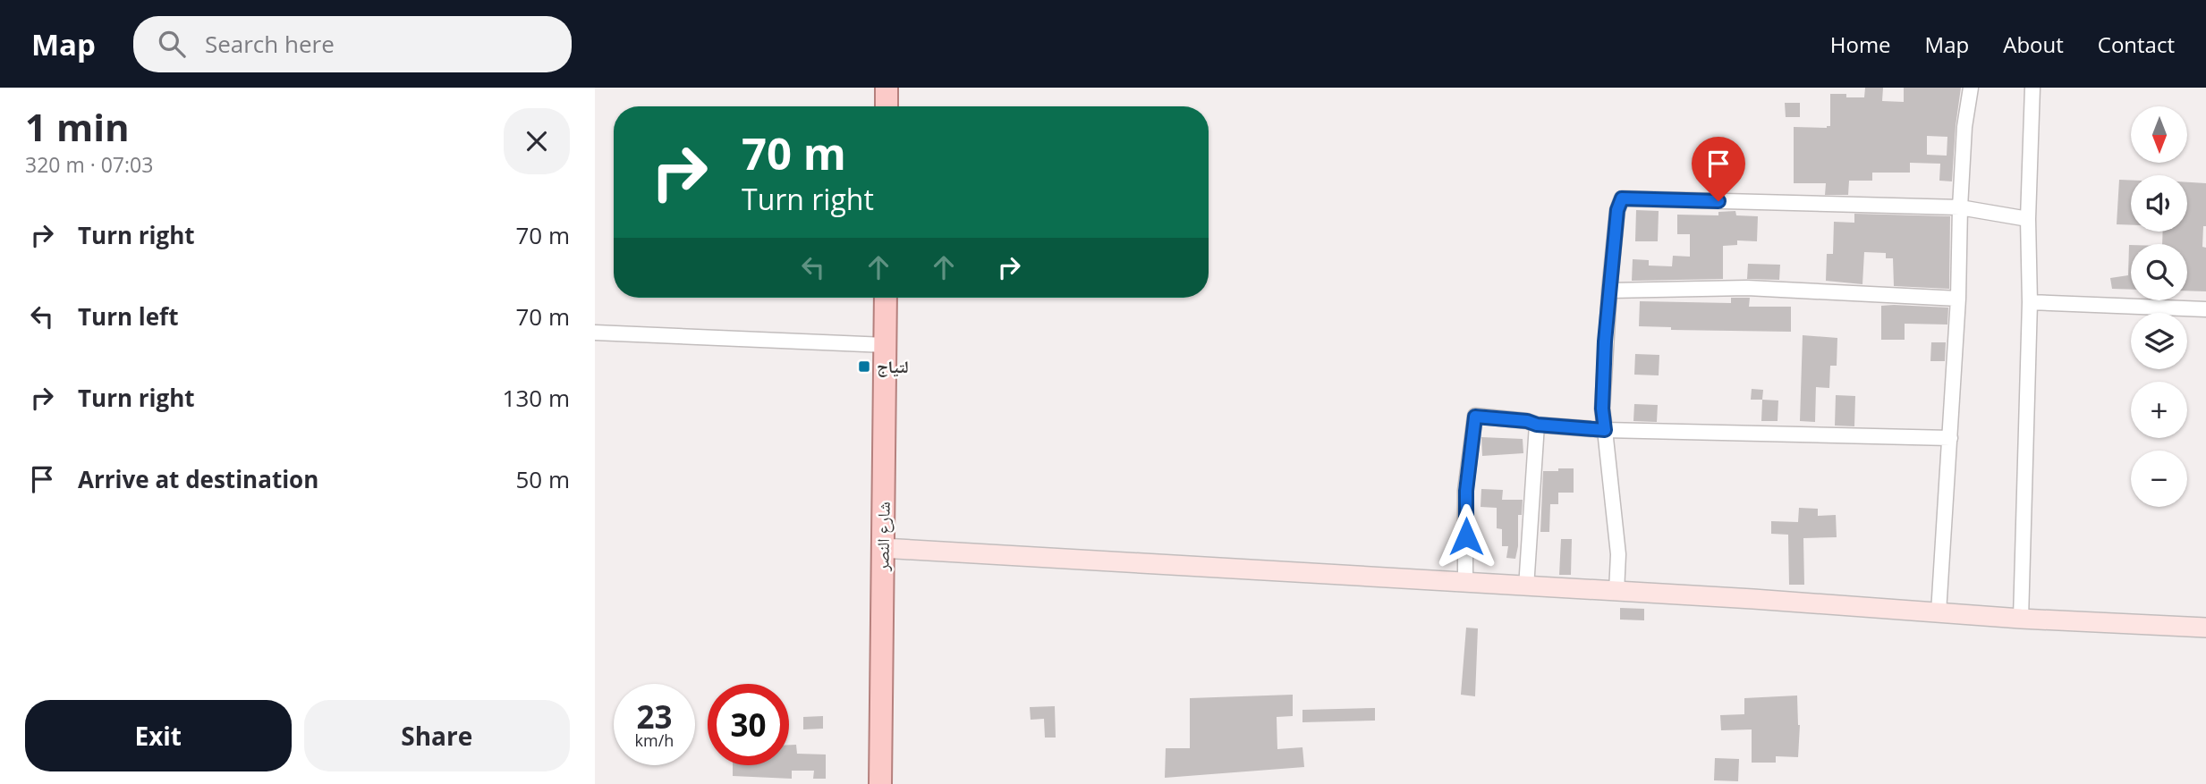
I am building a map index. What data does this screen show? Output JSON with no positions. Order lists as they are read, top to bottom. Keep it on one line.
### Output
{"streets":{"main road":["شارع النصر"]},"places":{"transit":["لتياج"]},"north":"bottom","page":{"header":"Map","search":"Search here","nav":["Home","Map","About","Contact"],"heading":["1 min","320 m · 07:03"],"map_buttons":["+","−"],"turn":["70 m","Turn right"],"list":[{"name":"Turn right","value":"70 m"},{"name":"Turn left","value":"70 m"},{"name":"Turn right","value":"130 m"},{"name":"Arrive at destination","value":"50 m"}],"speed":"23 km/h","limit":"30","buttons":["Exit","Share"]}}
